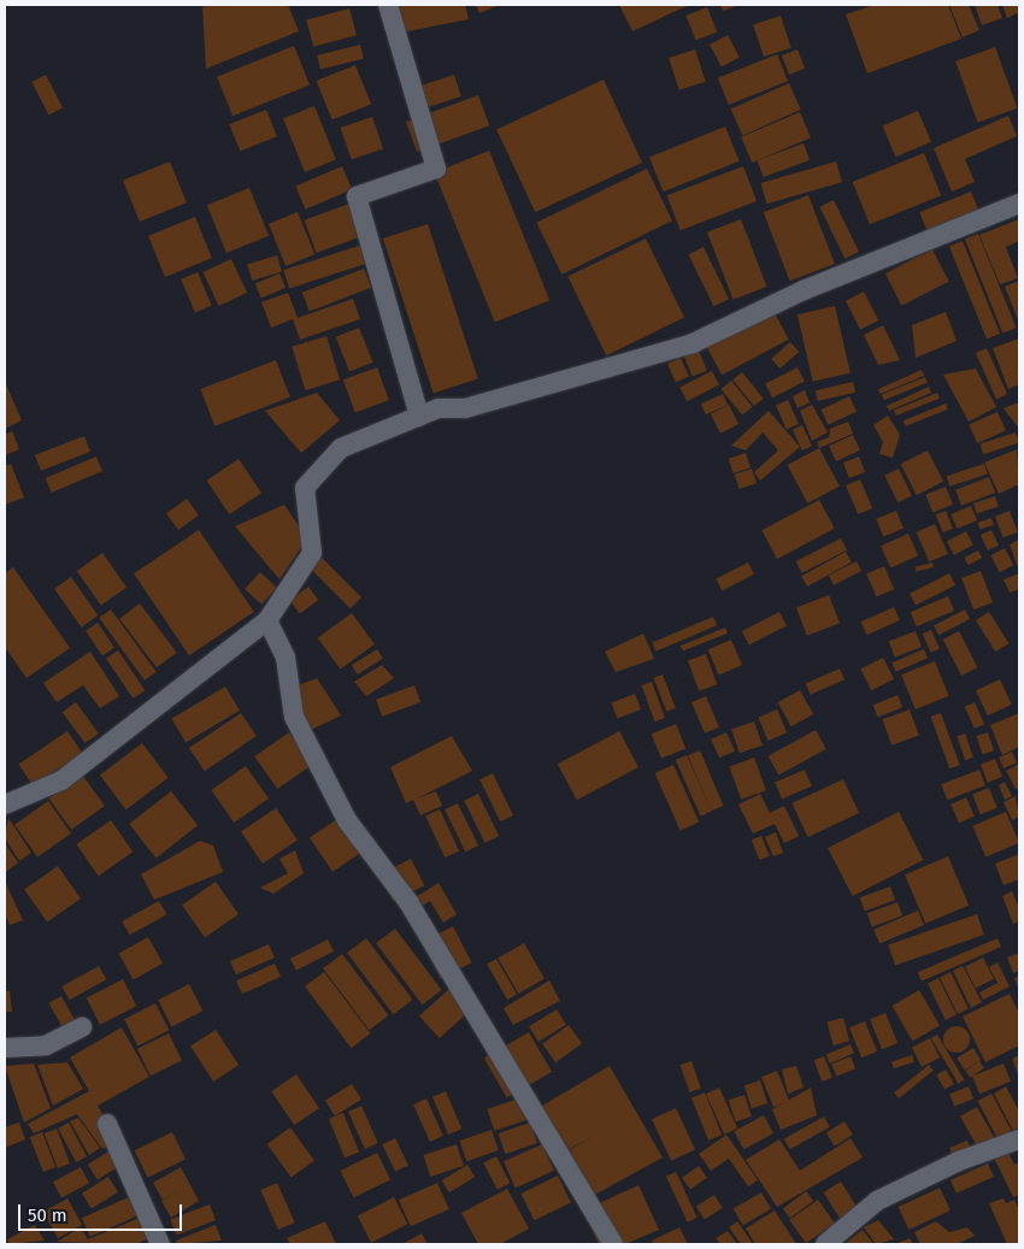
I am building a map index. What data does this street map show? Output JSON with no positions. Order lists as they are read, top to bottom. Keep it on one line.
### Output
{"scale_bar":"50 m"}
